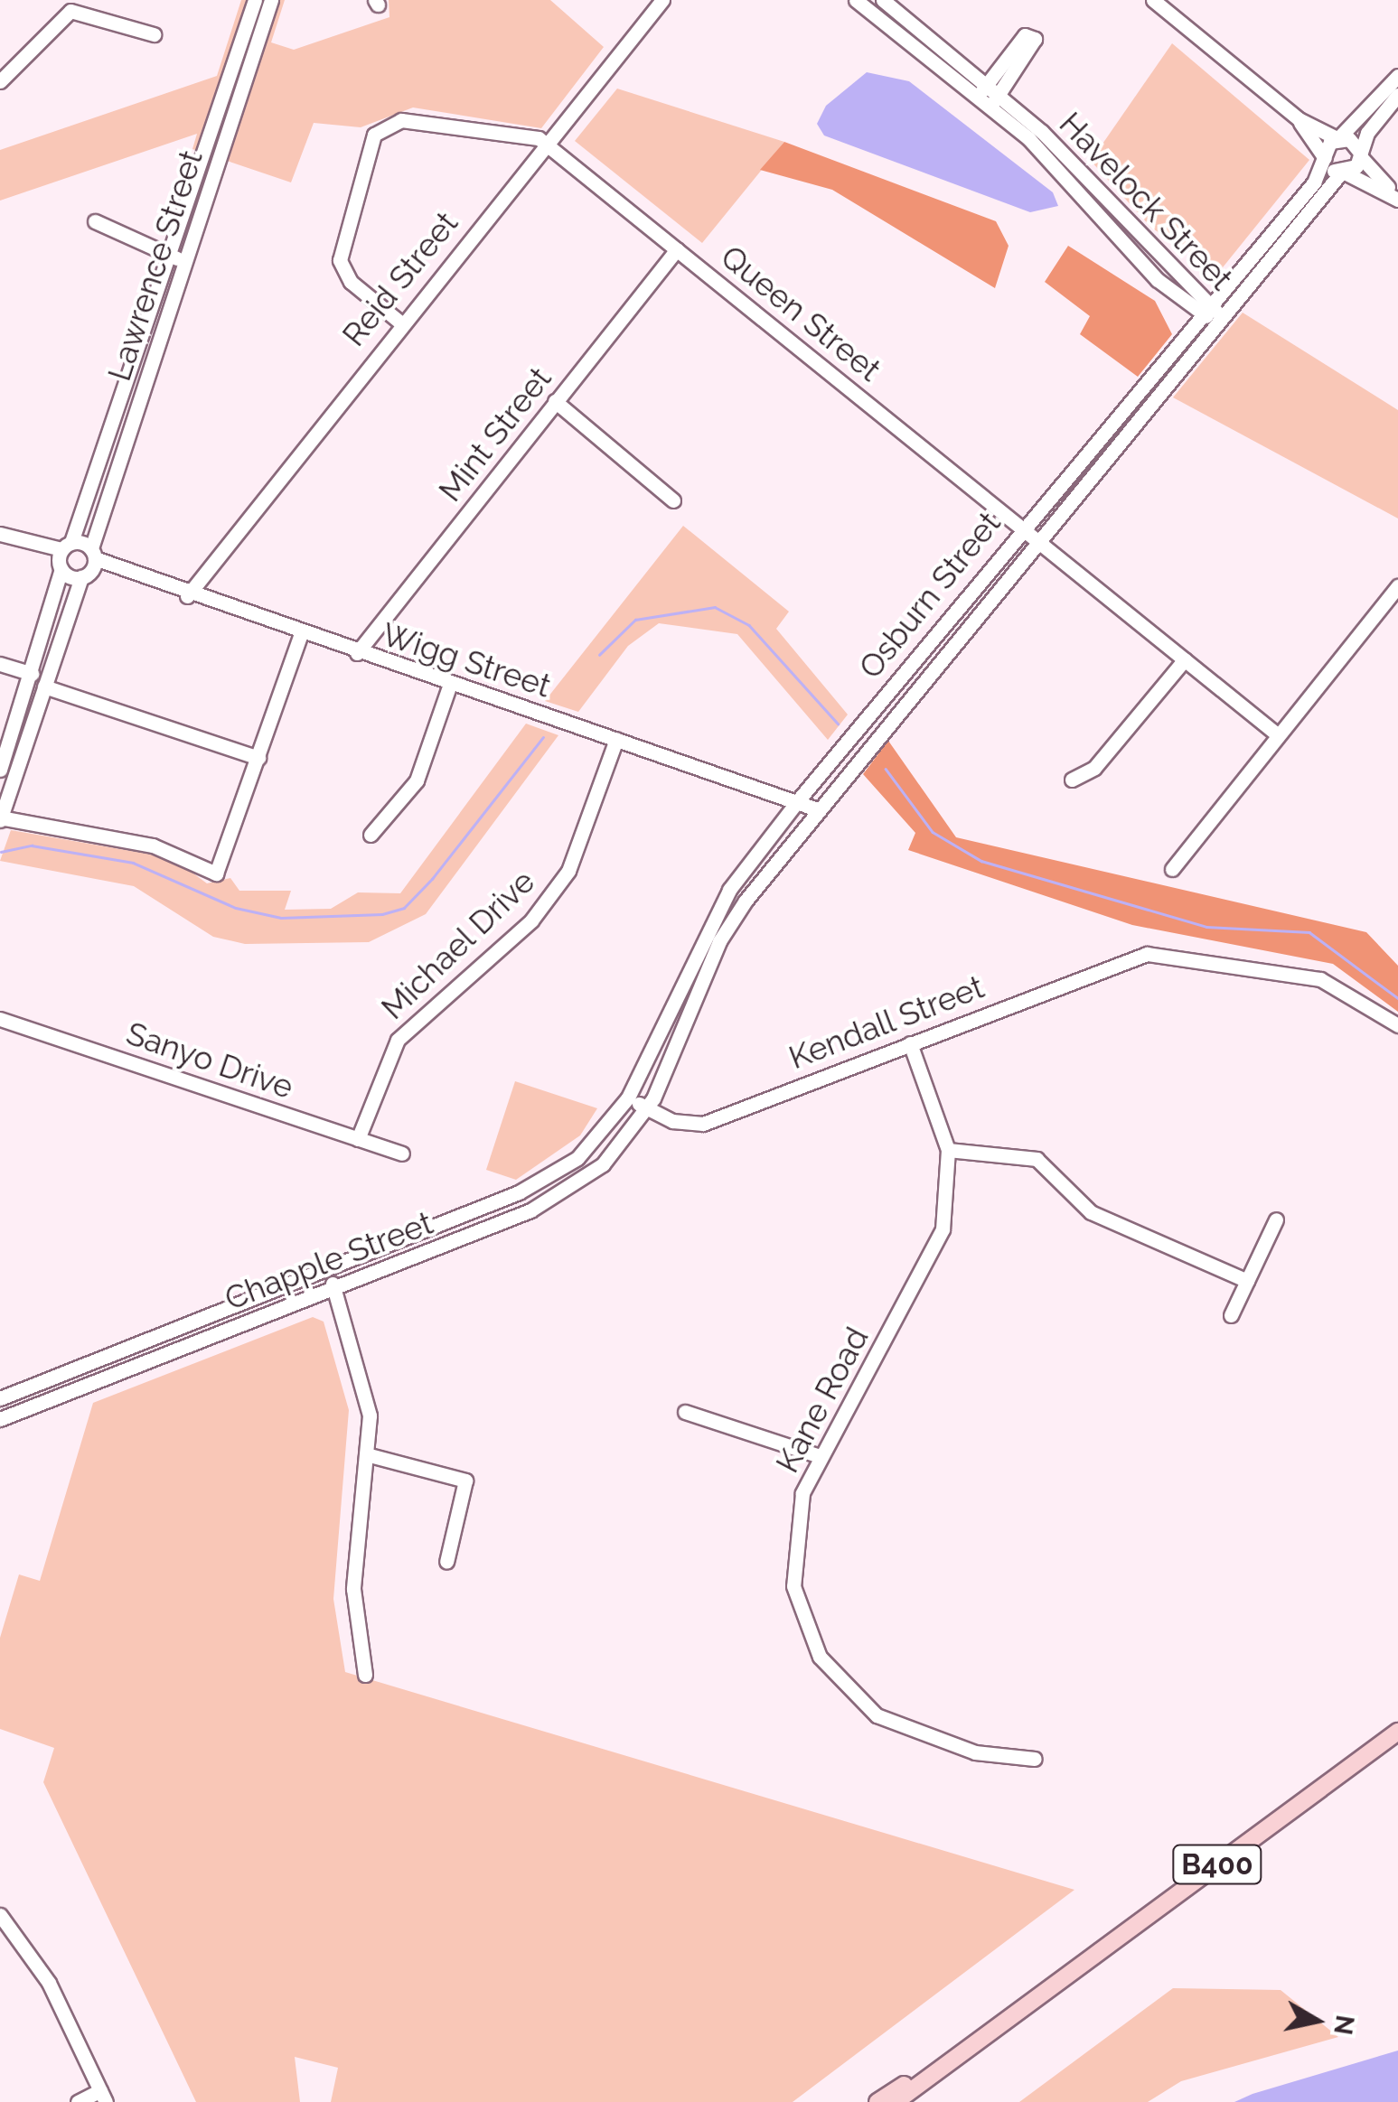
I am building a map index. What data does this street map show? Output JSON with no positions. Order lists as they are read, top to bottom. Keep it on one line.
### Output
{"streets":{"main road":["B400"],"street":["Havelock Street","Lawrence Street","Reid Street","Queen Street","Mint Street","Osburn Street","Wigg Street","Michael Drive","Kendall Street","Sanyo Drive","Chapple Street","Kane Road"]},"crossings":[["Havelock Street","Osburn Street"],["Lawrence Street","Wigg Street"],["Reid Street","Queen Street"],["Reid Street","Wigg Street"],["Queen Street","Mint Street"],["Queen Street","Osburn Street"],["Mint Street","Wigg Street"],["Osburn Street","Wigg Street"],["Osburn Street","Kendall Street"],["Osburn Street","Chapple Street"],["Wigg Street","Michael Drive"],["Michael Drive","Sanyo Drive"],["Kendall Street","Chapple Street"],["Kendall Street","Kane Road"]],"north":"right"}
